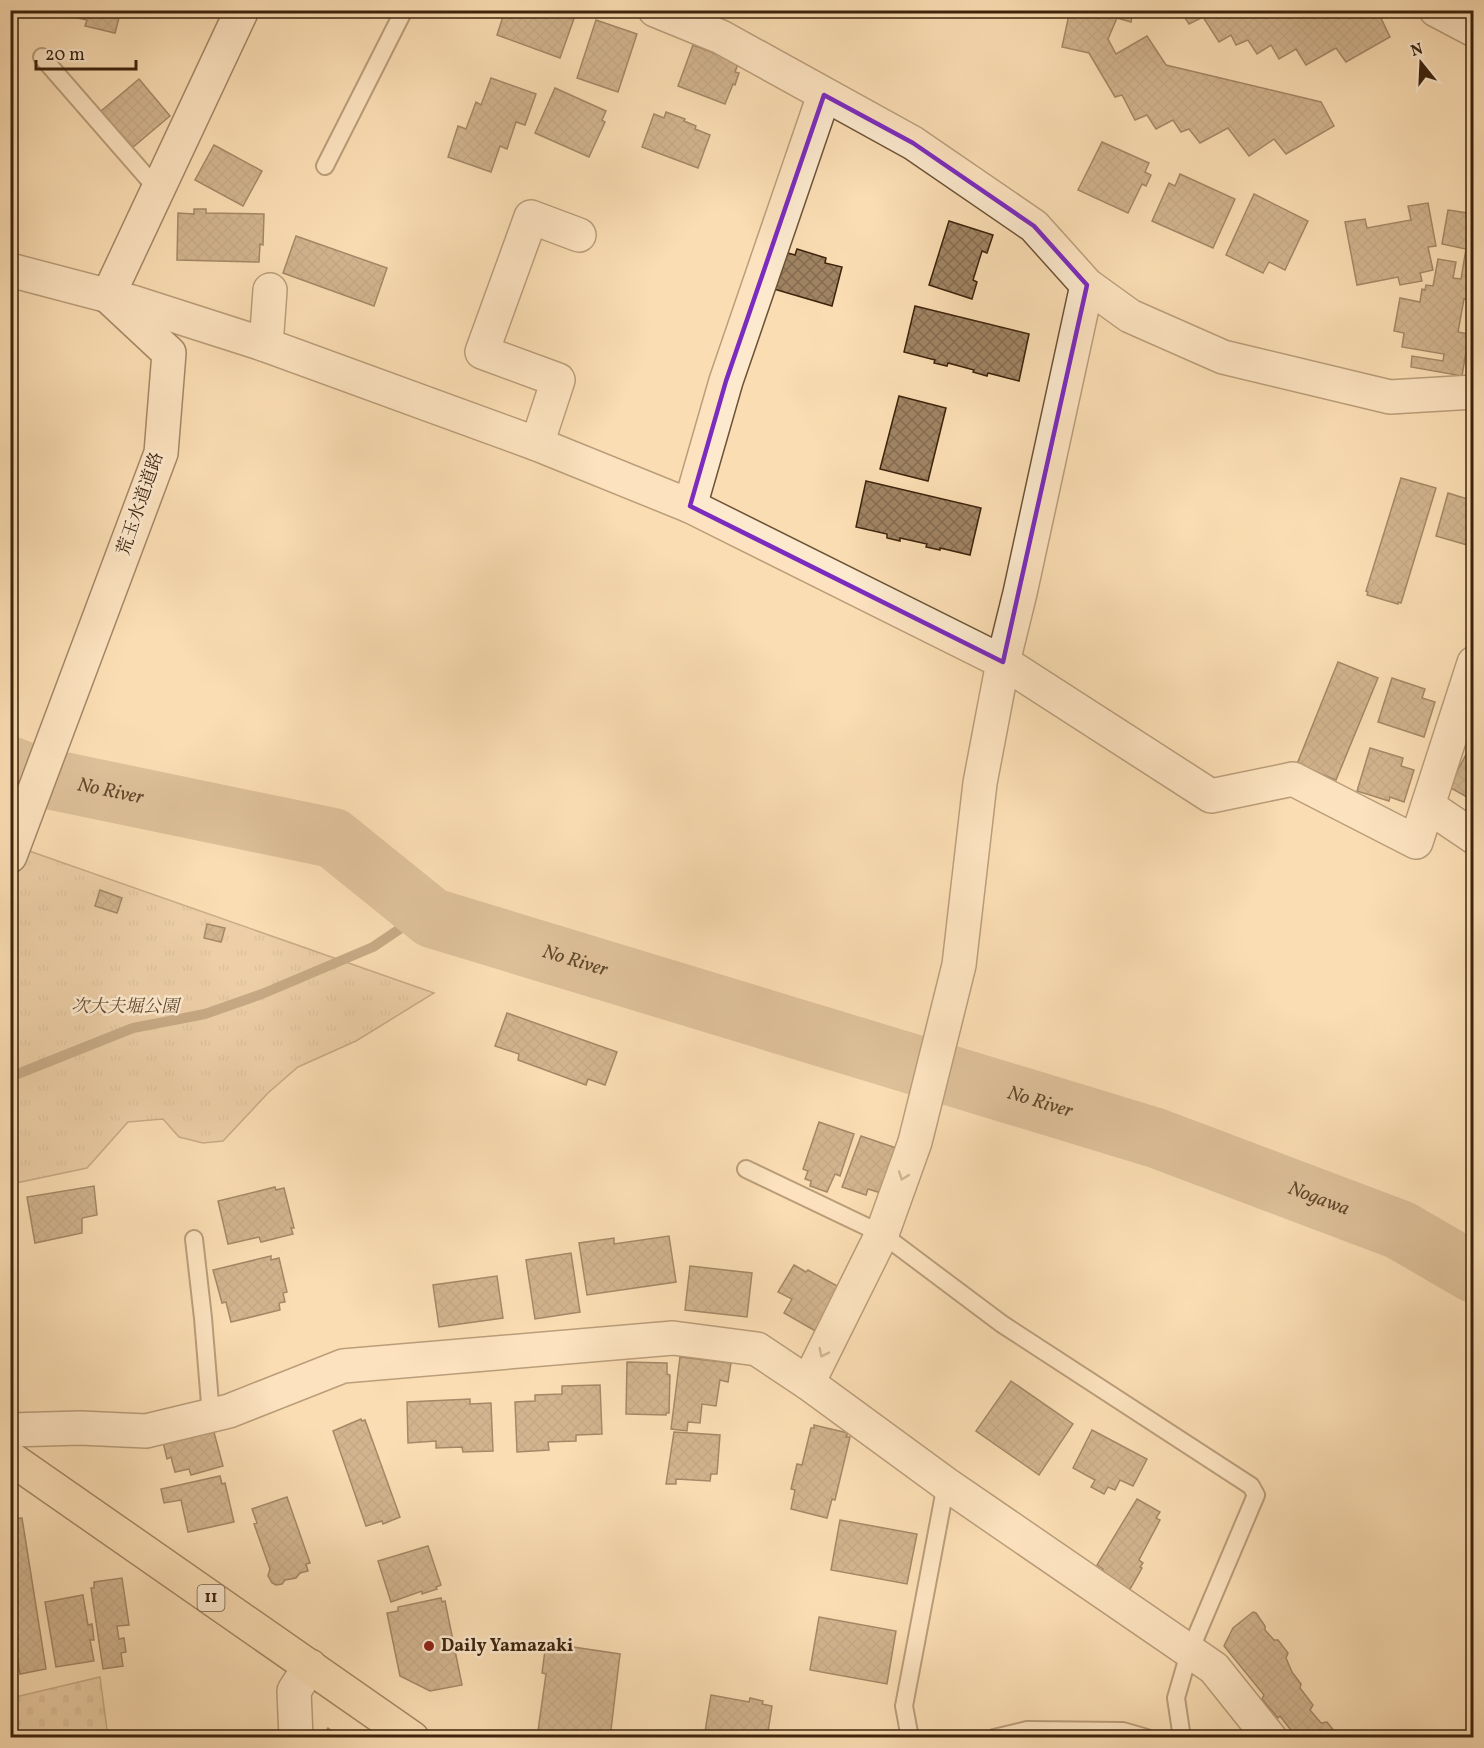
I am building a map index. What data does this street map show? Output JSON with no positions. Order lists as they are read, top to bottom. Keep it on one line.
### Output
{"streets":{"main road":["11"],"street":["荒玉水道道路"]},"water":["No River","Nogawa"],"parks":["次大夫堀公園"],"places":["Daily Yamazaki"],"scale_bar":"20 m","north":"top"}
